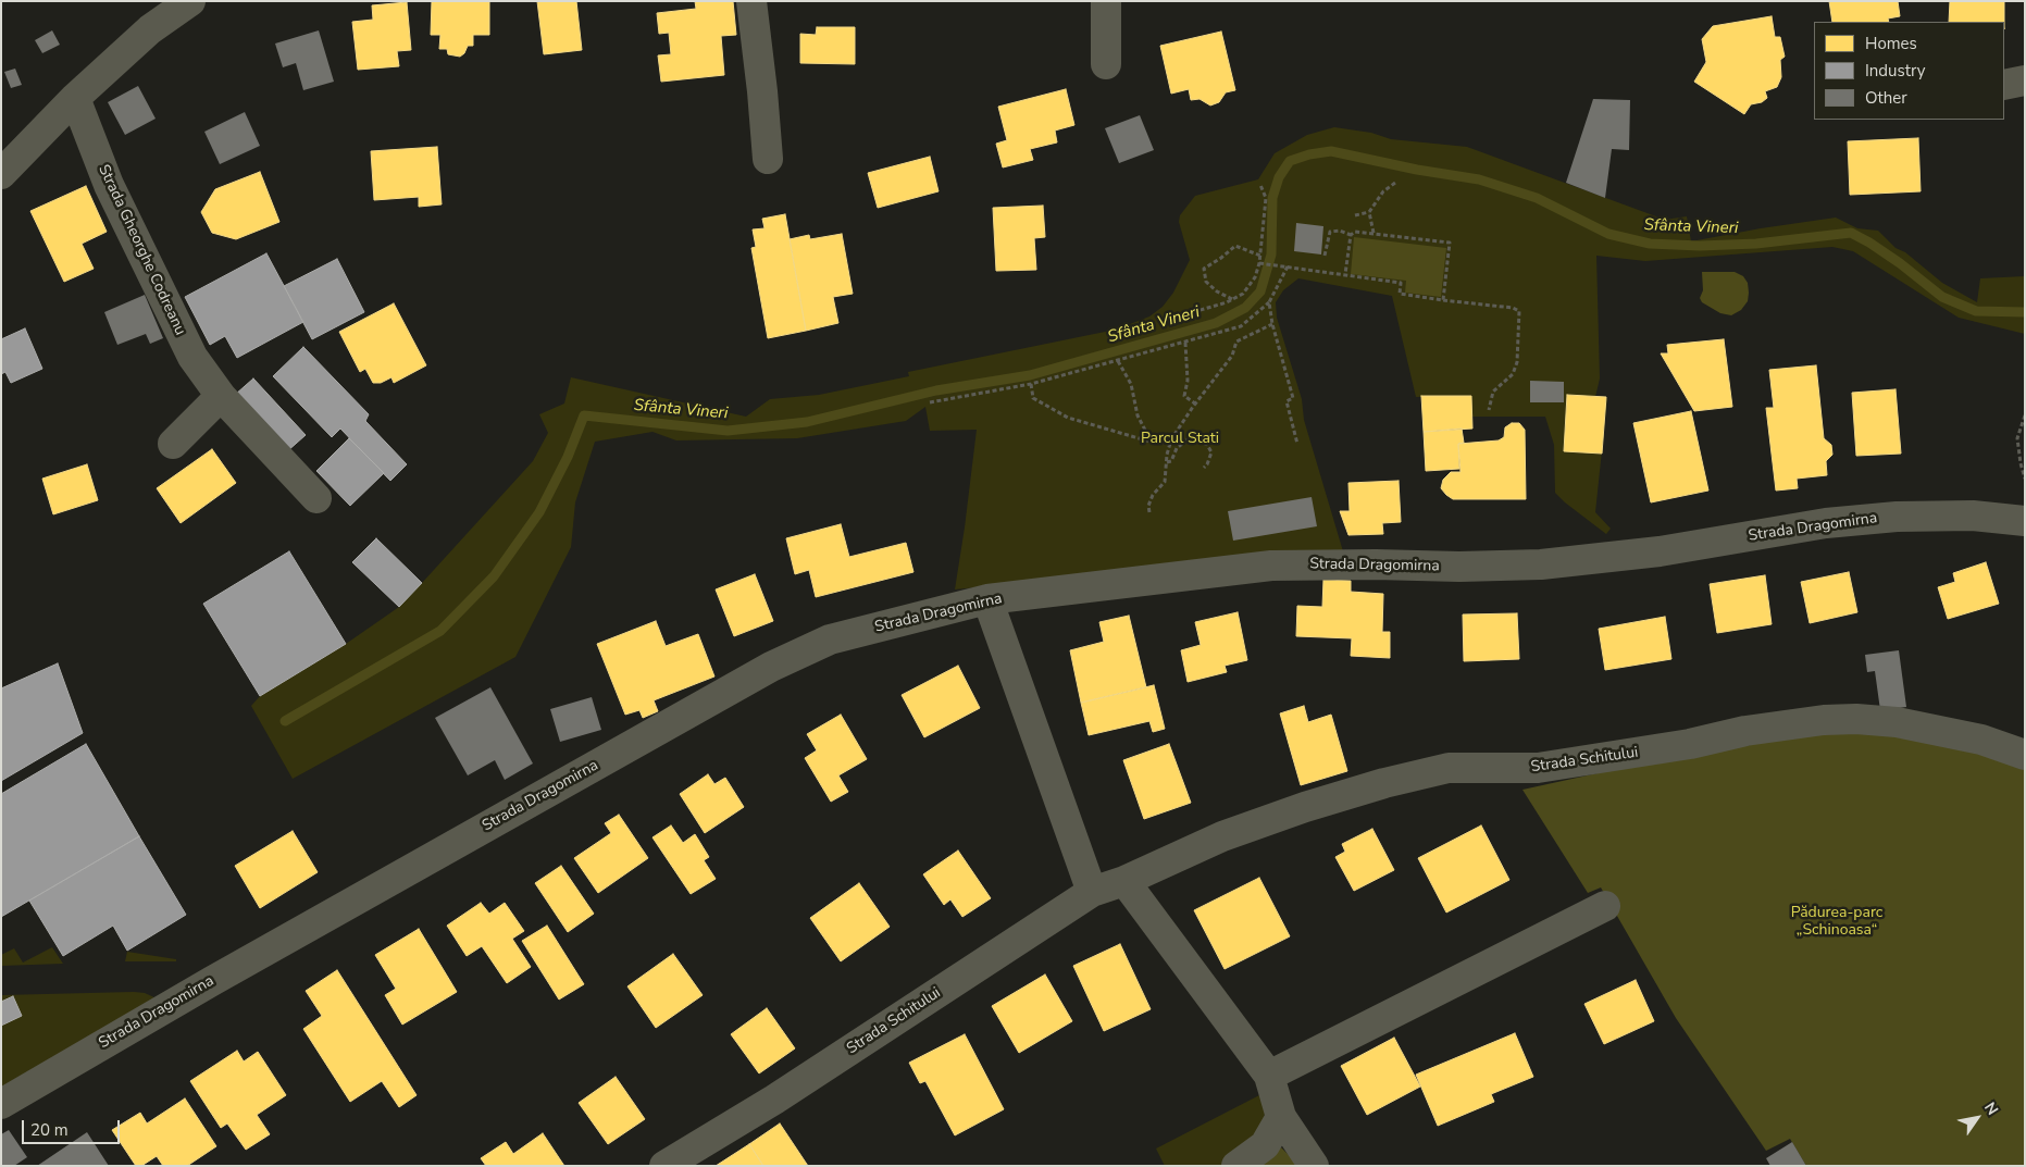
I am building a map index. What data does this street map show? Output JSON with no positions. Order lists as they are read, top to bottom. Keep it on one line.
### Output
{"streets":{"street":["Strada Gheorghe Codreanu","Strada Dragomirna","Strada Schitului"]},"water":["Sfânta Vineri"],"parks":["Parcul Stati","Pădurea-parc „Schinoasa“"],"legend":["Homes","Industry","Other"],"scale_bar":"20 m","north":"top right"}
